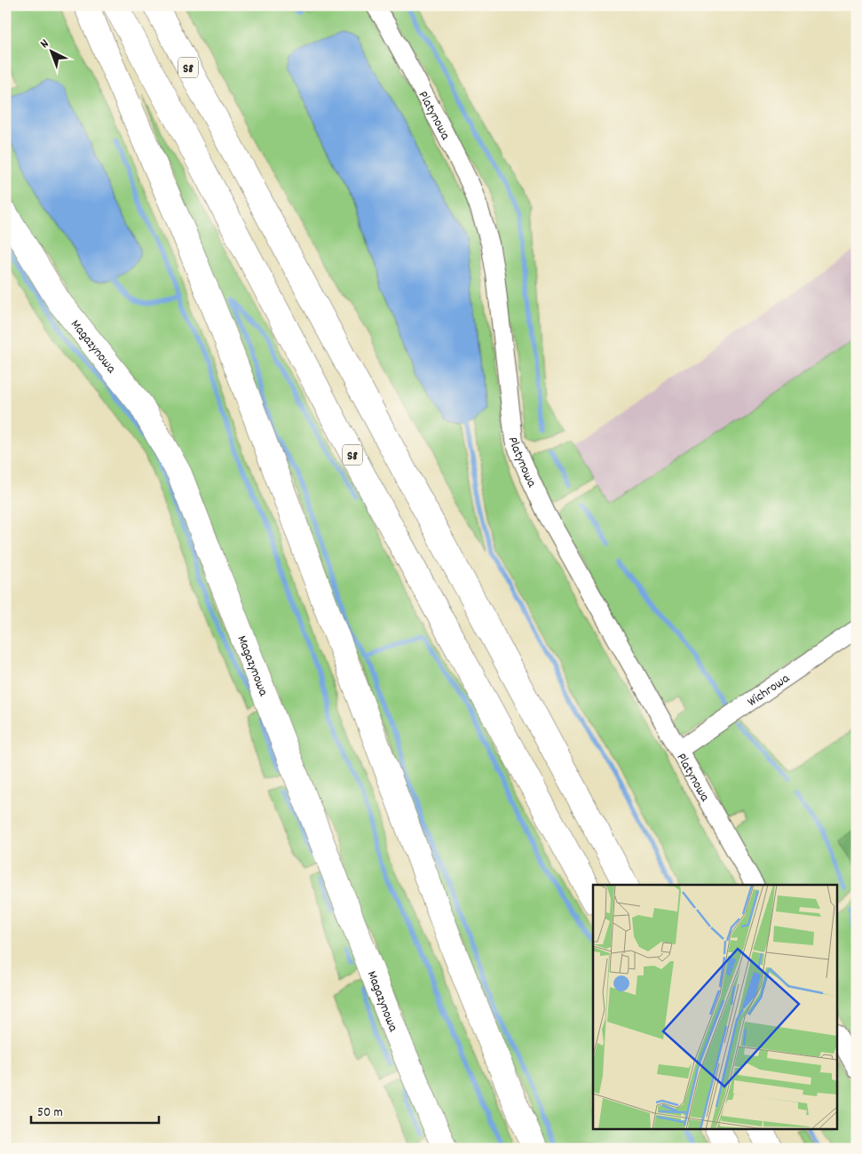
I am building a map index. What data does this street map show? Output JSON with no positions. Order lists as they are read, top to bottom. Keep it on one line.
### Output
{"streets":{"main road":["S8","Magazynowa"],"street":["Platynowa","Wichrowa"]},"crossings":[["Platynowa","Wichrowa"]],"scale_bar":"50 m","north":"top left"}
